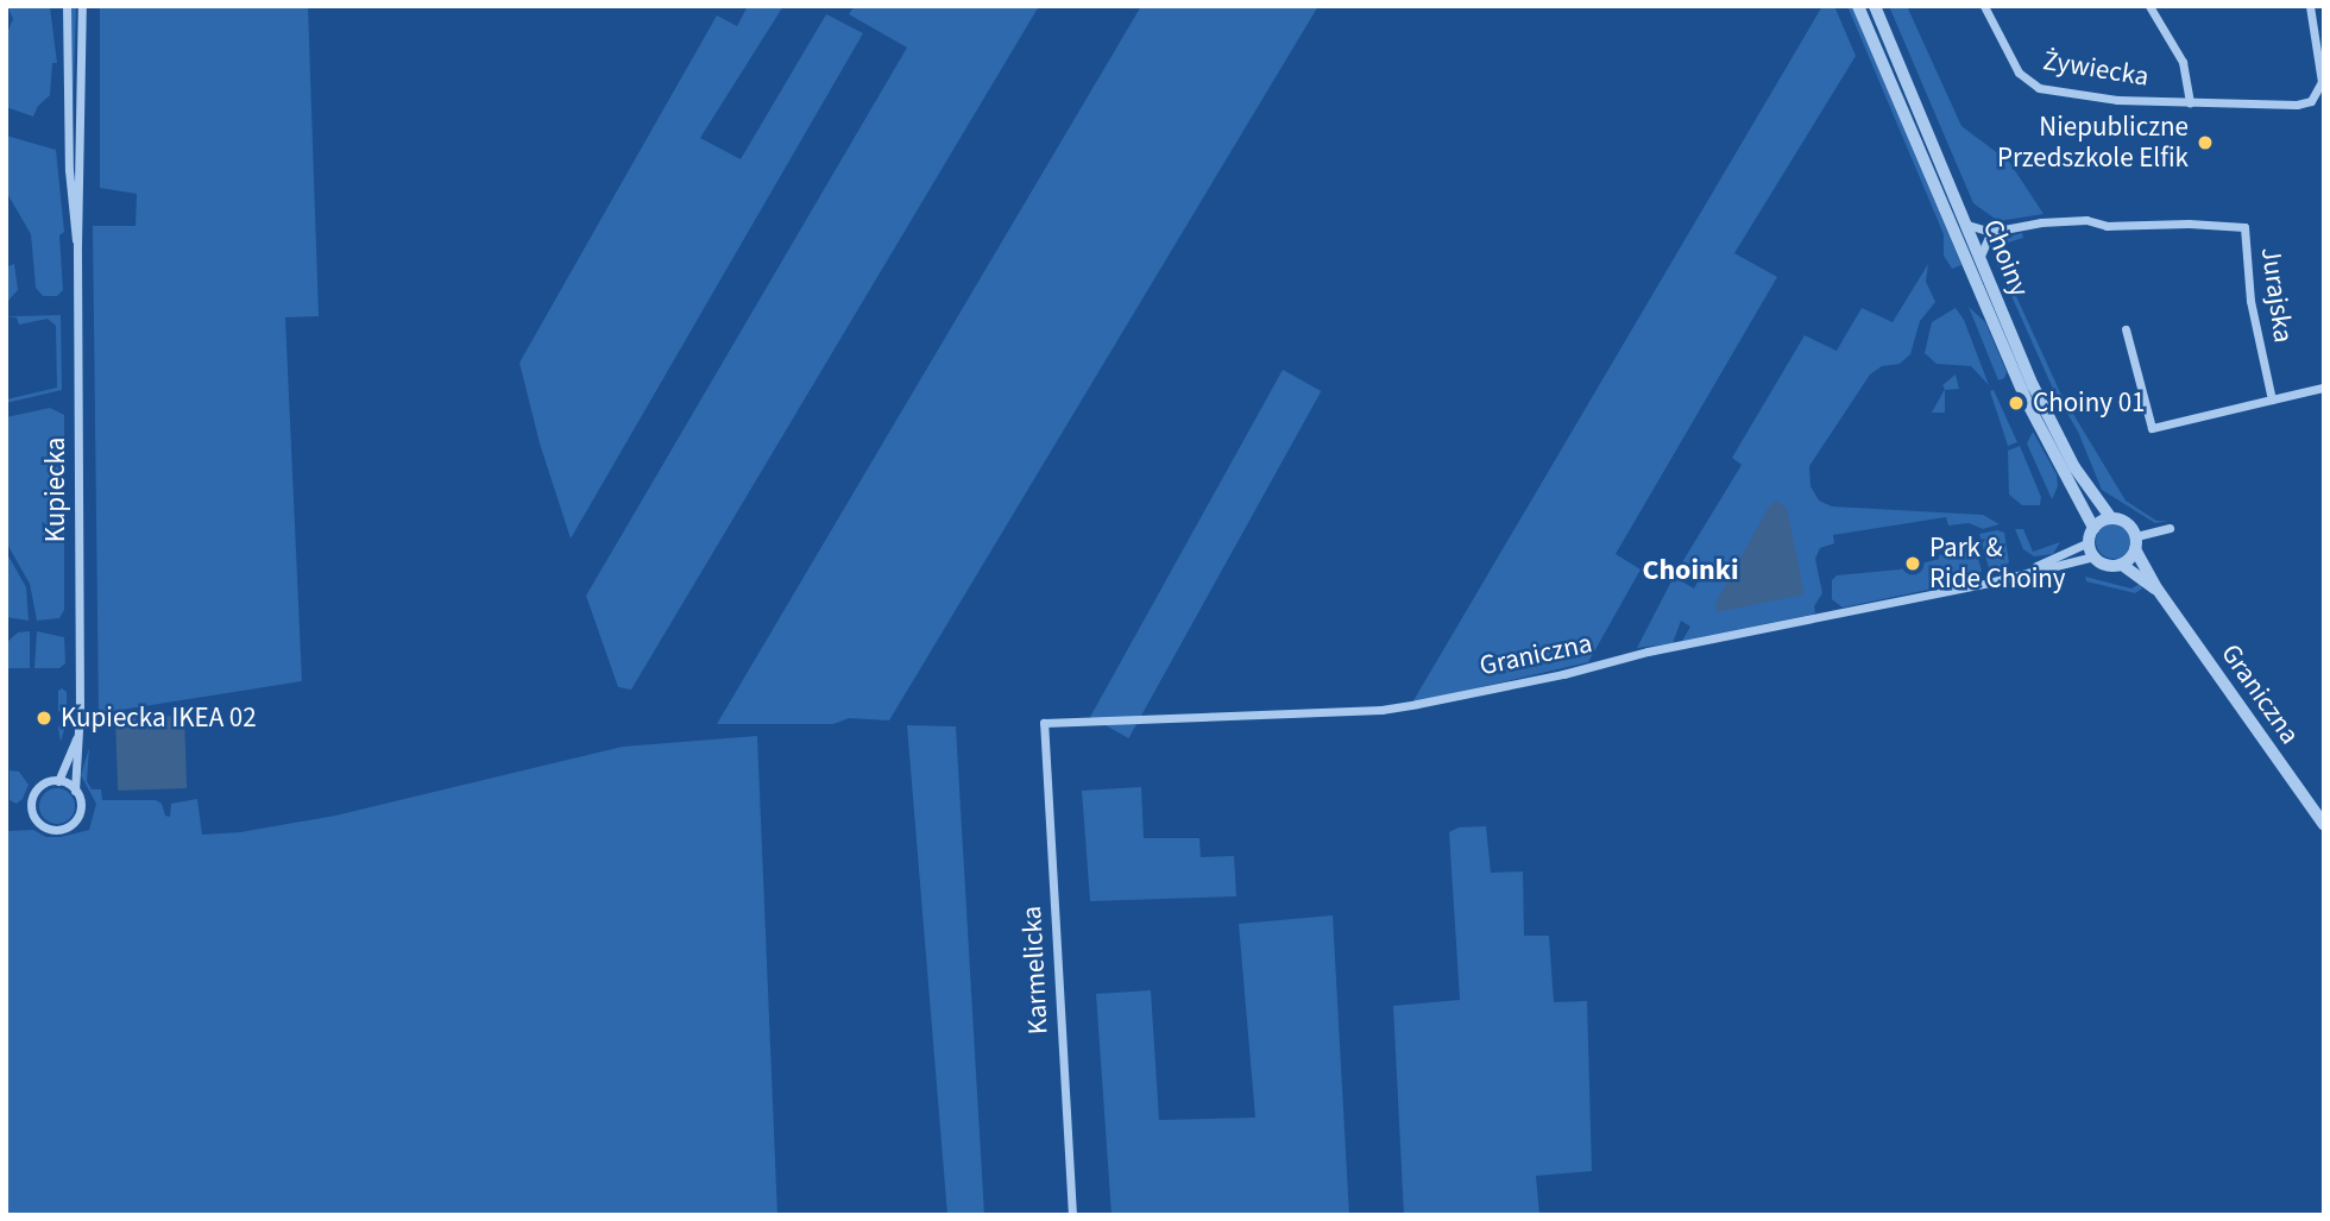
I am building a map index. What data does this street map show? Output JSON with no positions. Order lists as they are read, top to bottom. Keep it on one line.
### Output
{"streets":{"street":["Żywiecka","Choiny","Jurajska","Kupiecka","Graniczna","Karmelicka"]},"crossings":[["Choiny","Jurajska"],["Choiny","Graniczna"],["Graniczna","Karmelicka"]],"districts":["Choinki"],"places":["Niepubliczne Przedszkole Elfik","Choiny 01","Park & Ride Choiny","Kupiecka IKEA 02"]}
